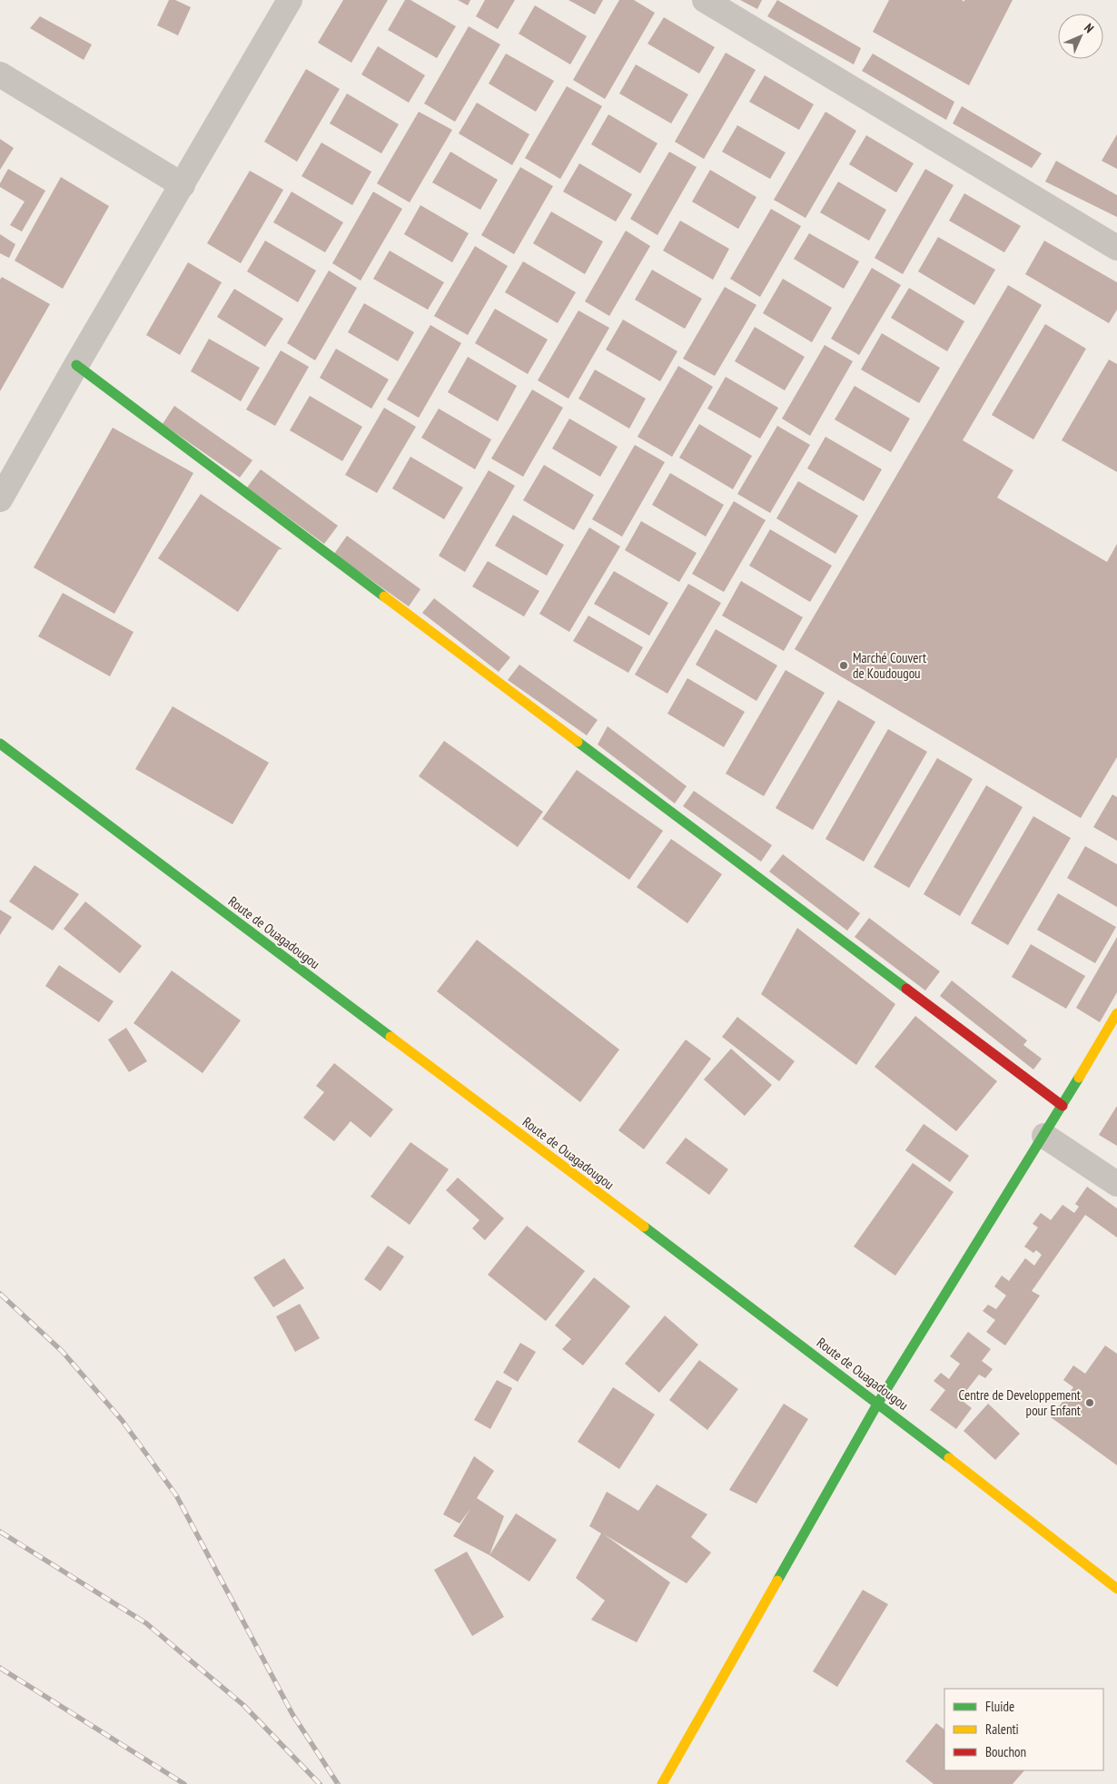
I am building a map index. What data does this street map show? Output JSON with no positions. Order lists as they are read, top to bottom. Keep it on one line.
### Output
{"streets":{"street":["Route de Ouagadougou"]},"places":["Marché Couvert de Koudougou","Centre de Developpement pour Enfant"],"legend":["Fluide","Ralenti","Bouchon"],"north":"top right"}
